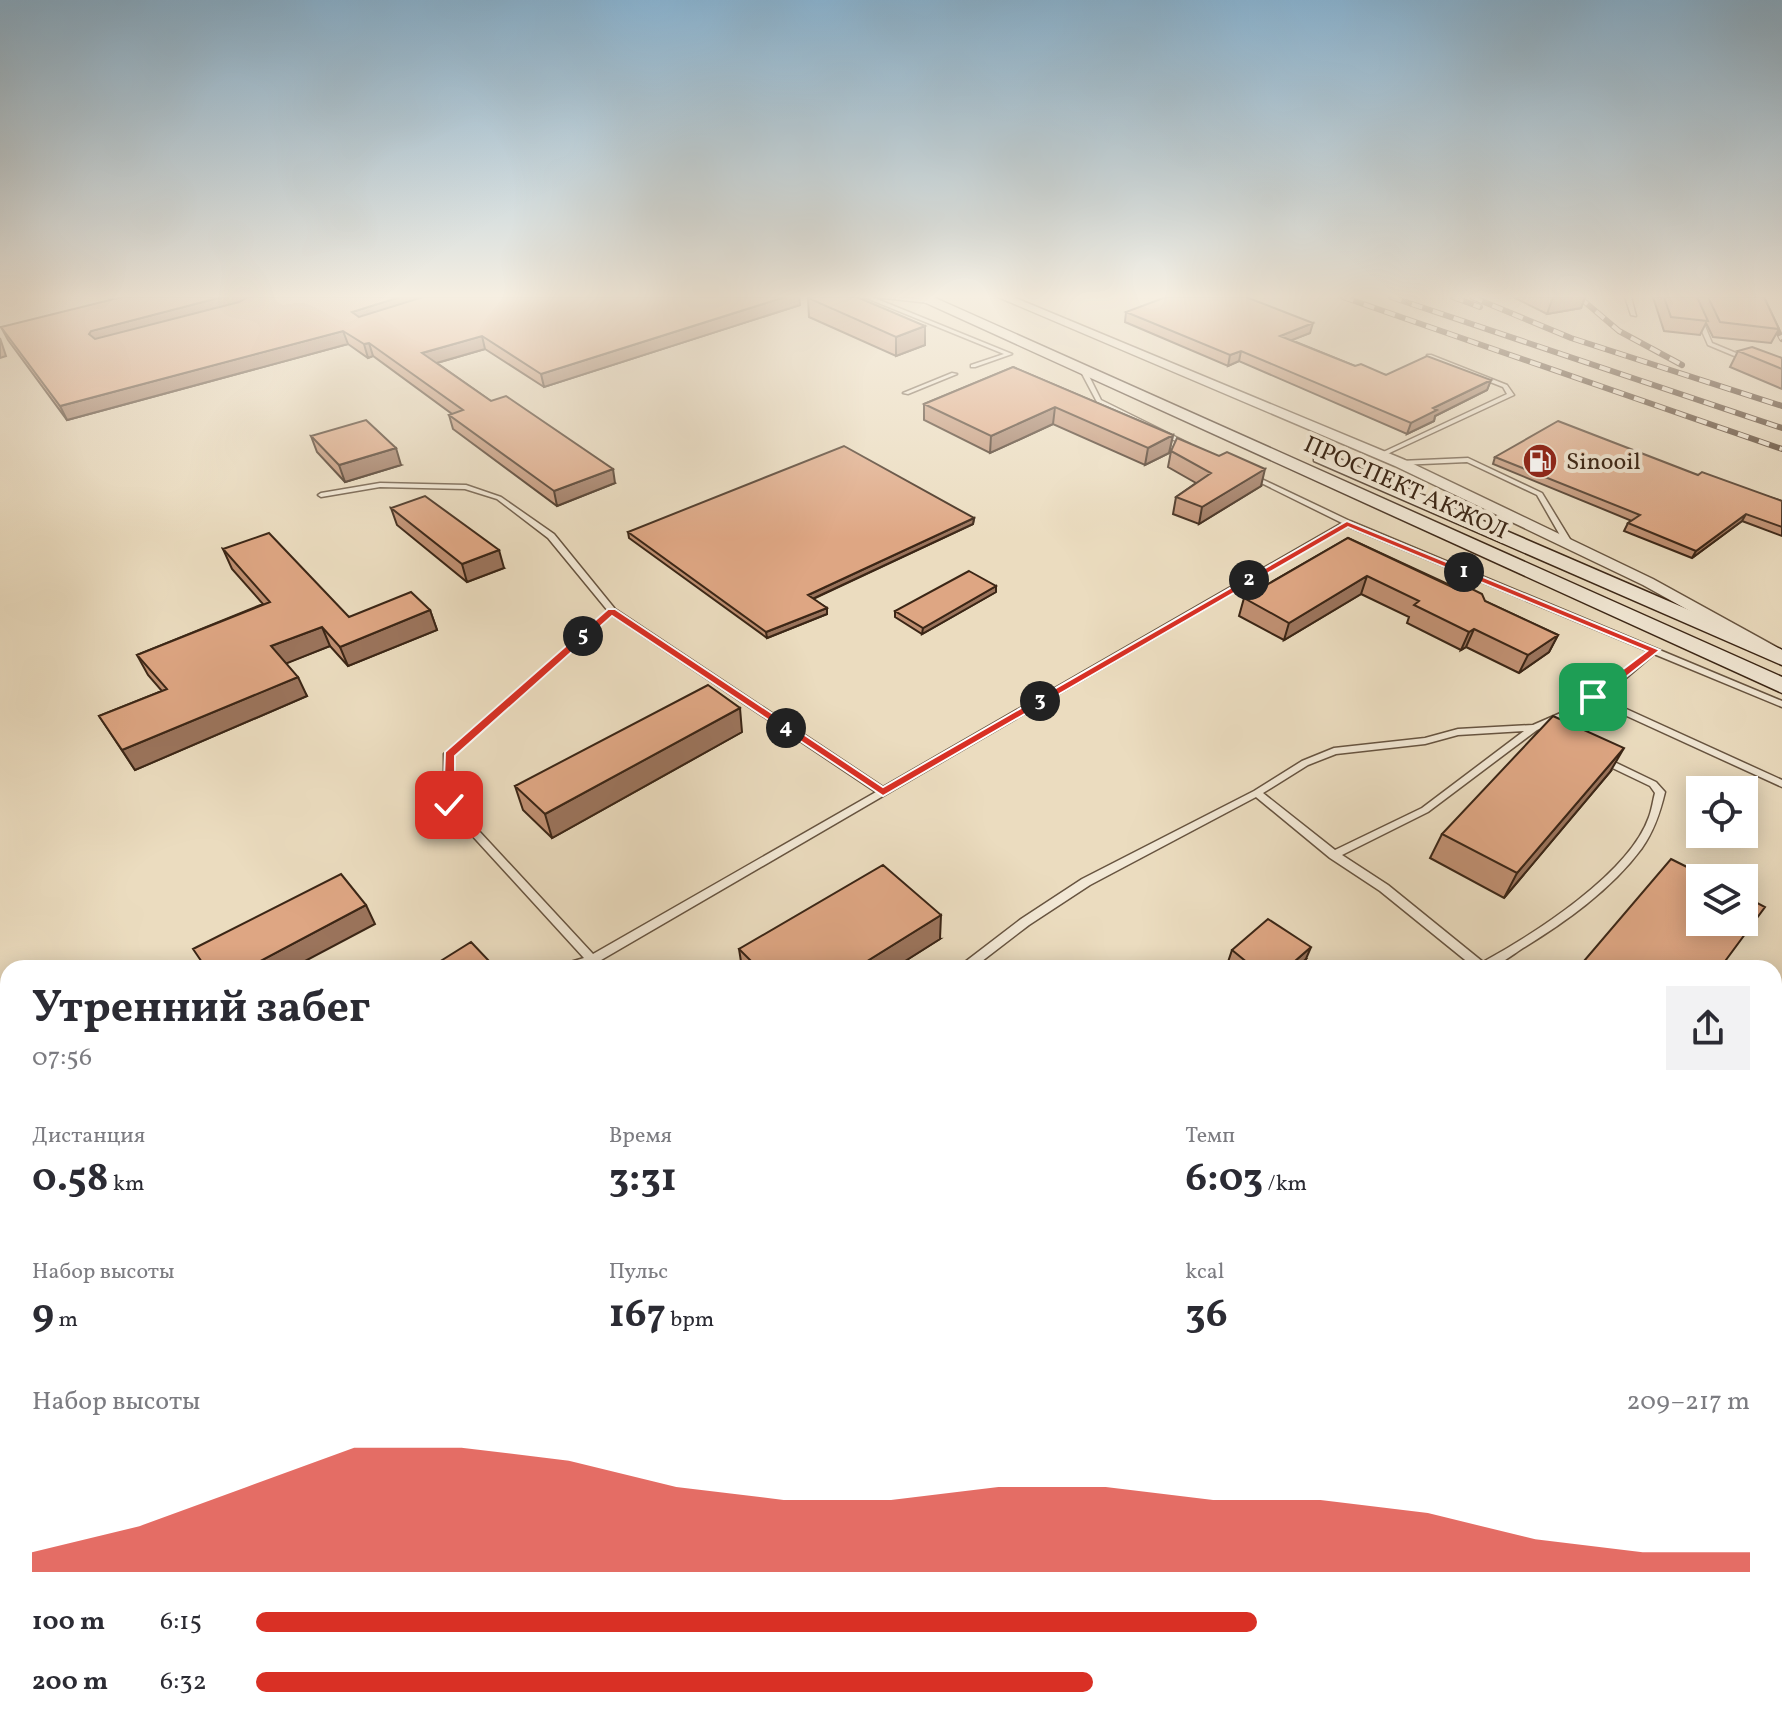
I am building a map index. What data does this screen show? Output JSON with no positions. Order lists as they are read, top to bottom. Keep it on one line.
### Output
{"streets":{"main road":["ПРОСПЕКТ АКЖОЛ"]},"places":{"fuel station":["Sinooil"]},"page":{"pins":["1","2","5","3","4"],"heading":["Утренний забег","07:56"],"stats":[["Дистанция","0.58 km"],["Время","3:31"],["Темп","6:03 /km"],["Набор высоты","9 m"],["Пульс","167 bpm"],["kcal","36"]],"chart":["Набор высоты","209–217 m"],"list":[{"name":"100 m","note":"6:15"},{"name":"200 m","note":"6:32"}]}}
